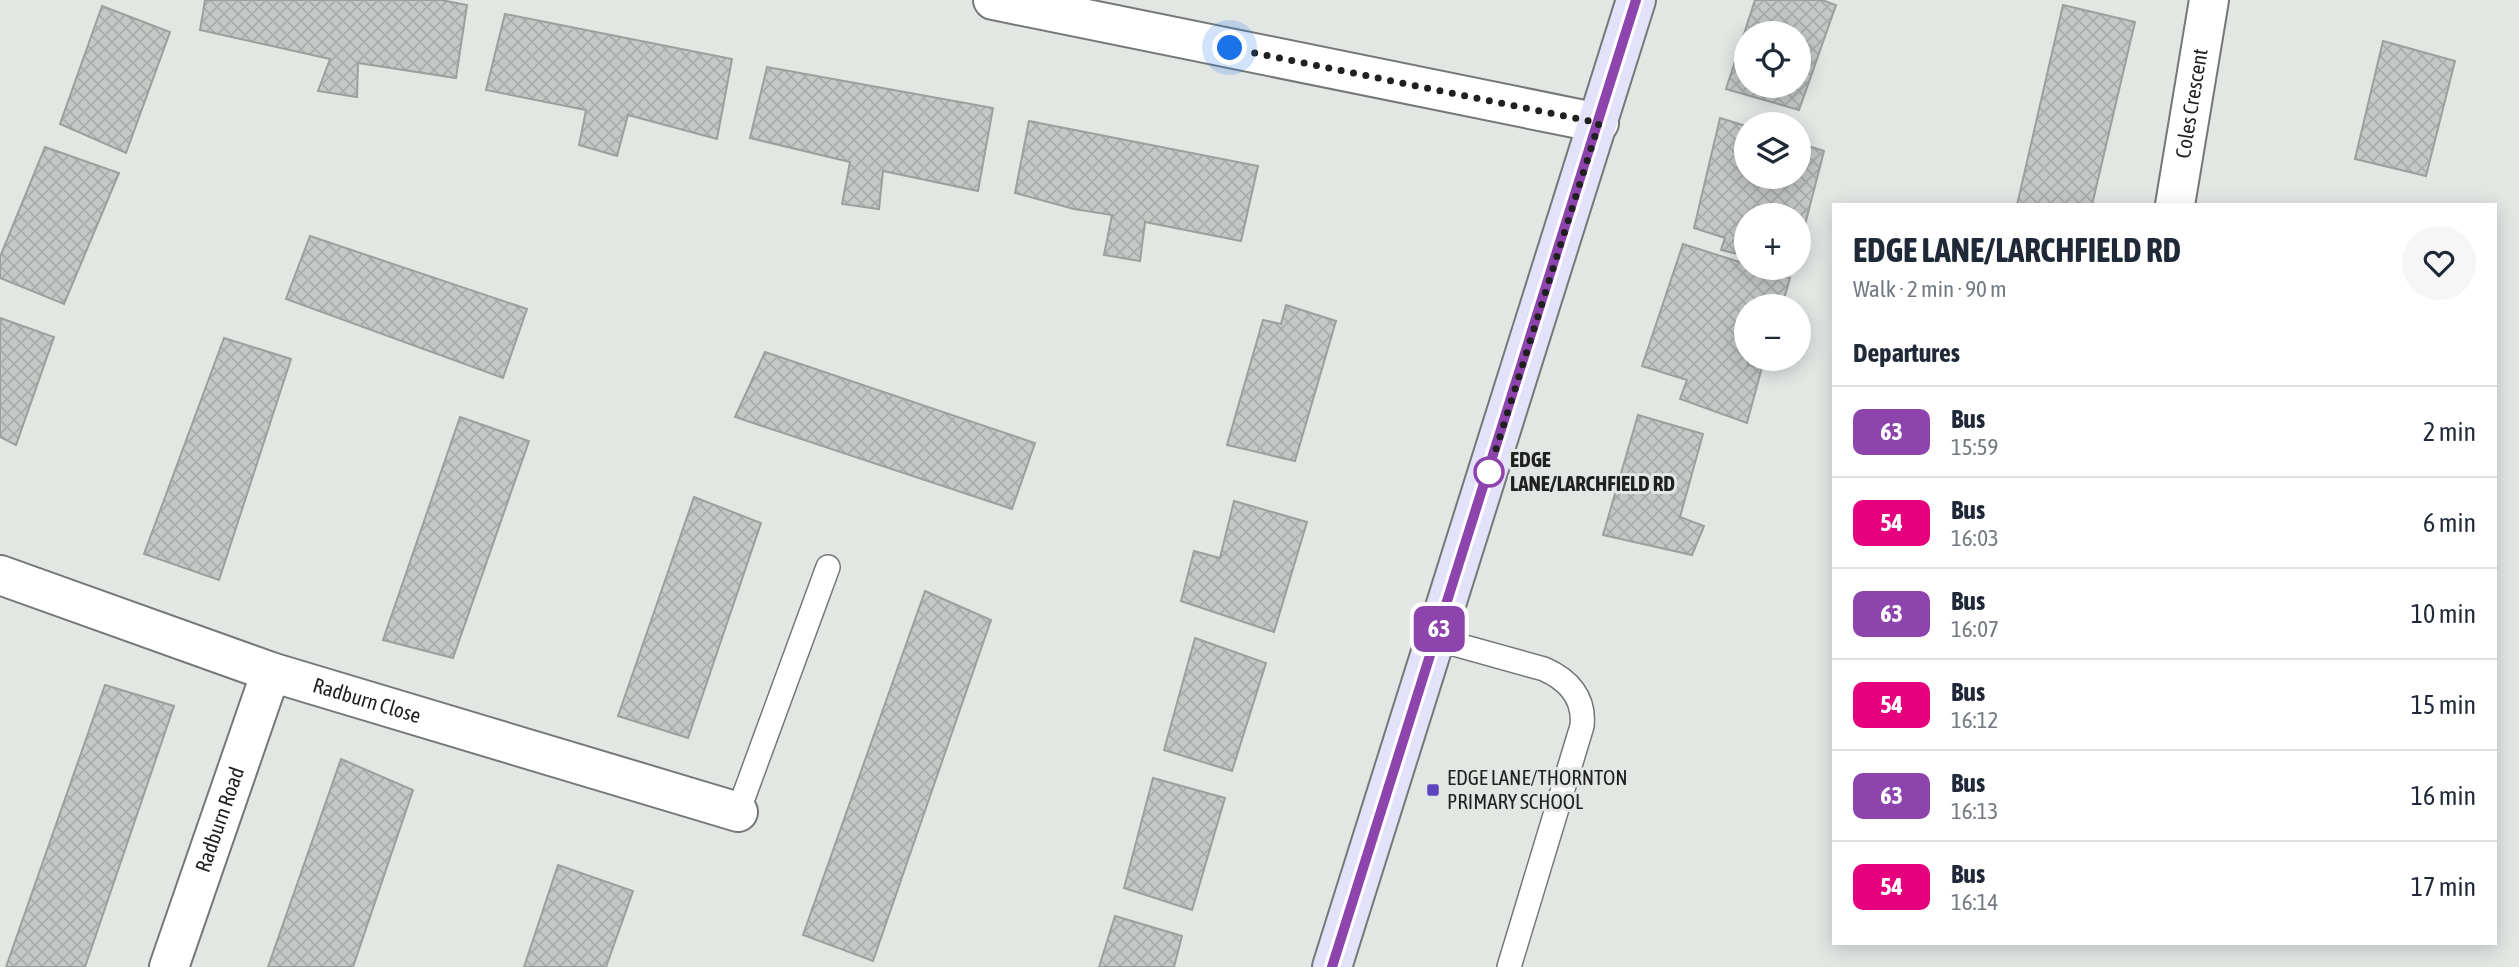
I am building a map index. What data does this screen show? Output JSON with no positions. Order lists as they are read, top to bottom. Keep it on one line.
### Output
{"streets":{"street":["Coles Crescent","Radburn Close","Radburn Road"]},"crossings":[["Radburn Close","Radburn Road"]],"places":{"other":["EDGE LANE/LARCHFIELD RD"],"transit":["EDGE LANE/THORNTON PRIMARY SCHOOL"]},"lines":["bus line 63"],"page":{"on_map":"63","map_buttons":["+","−"],"heading":[["EDGE LANE/LARCHFIELD RD","Walk · 2 min · 90 m"],"Departures"],"list":[{"mark":"63","name":"Bus","note":"15:59","value":"2 min"},{"mark":"54","name":"Bus","note":"16:03","value":"6 min"},{"mark":"63","name":"Bus","note":"16:07","value":"10 min"},{"mark":"54","name":"Bus","note":"16:12","value":"15 min"},{"mark":"63","name":"Bus","note":"16:13","value":"16 min"},{"mark":"54","name":"Bus","note":"16:14","value":"17 min"}]}}
